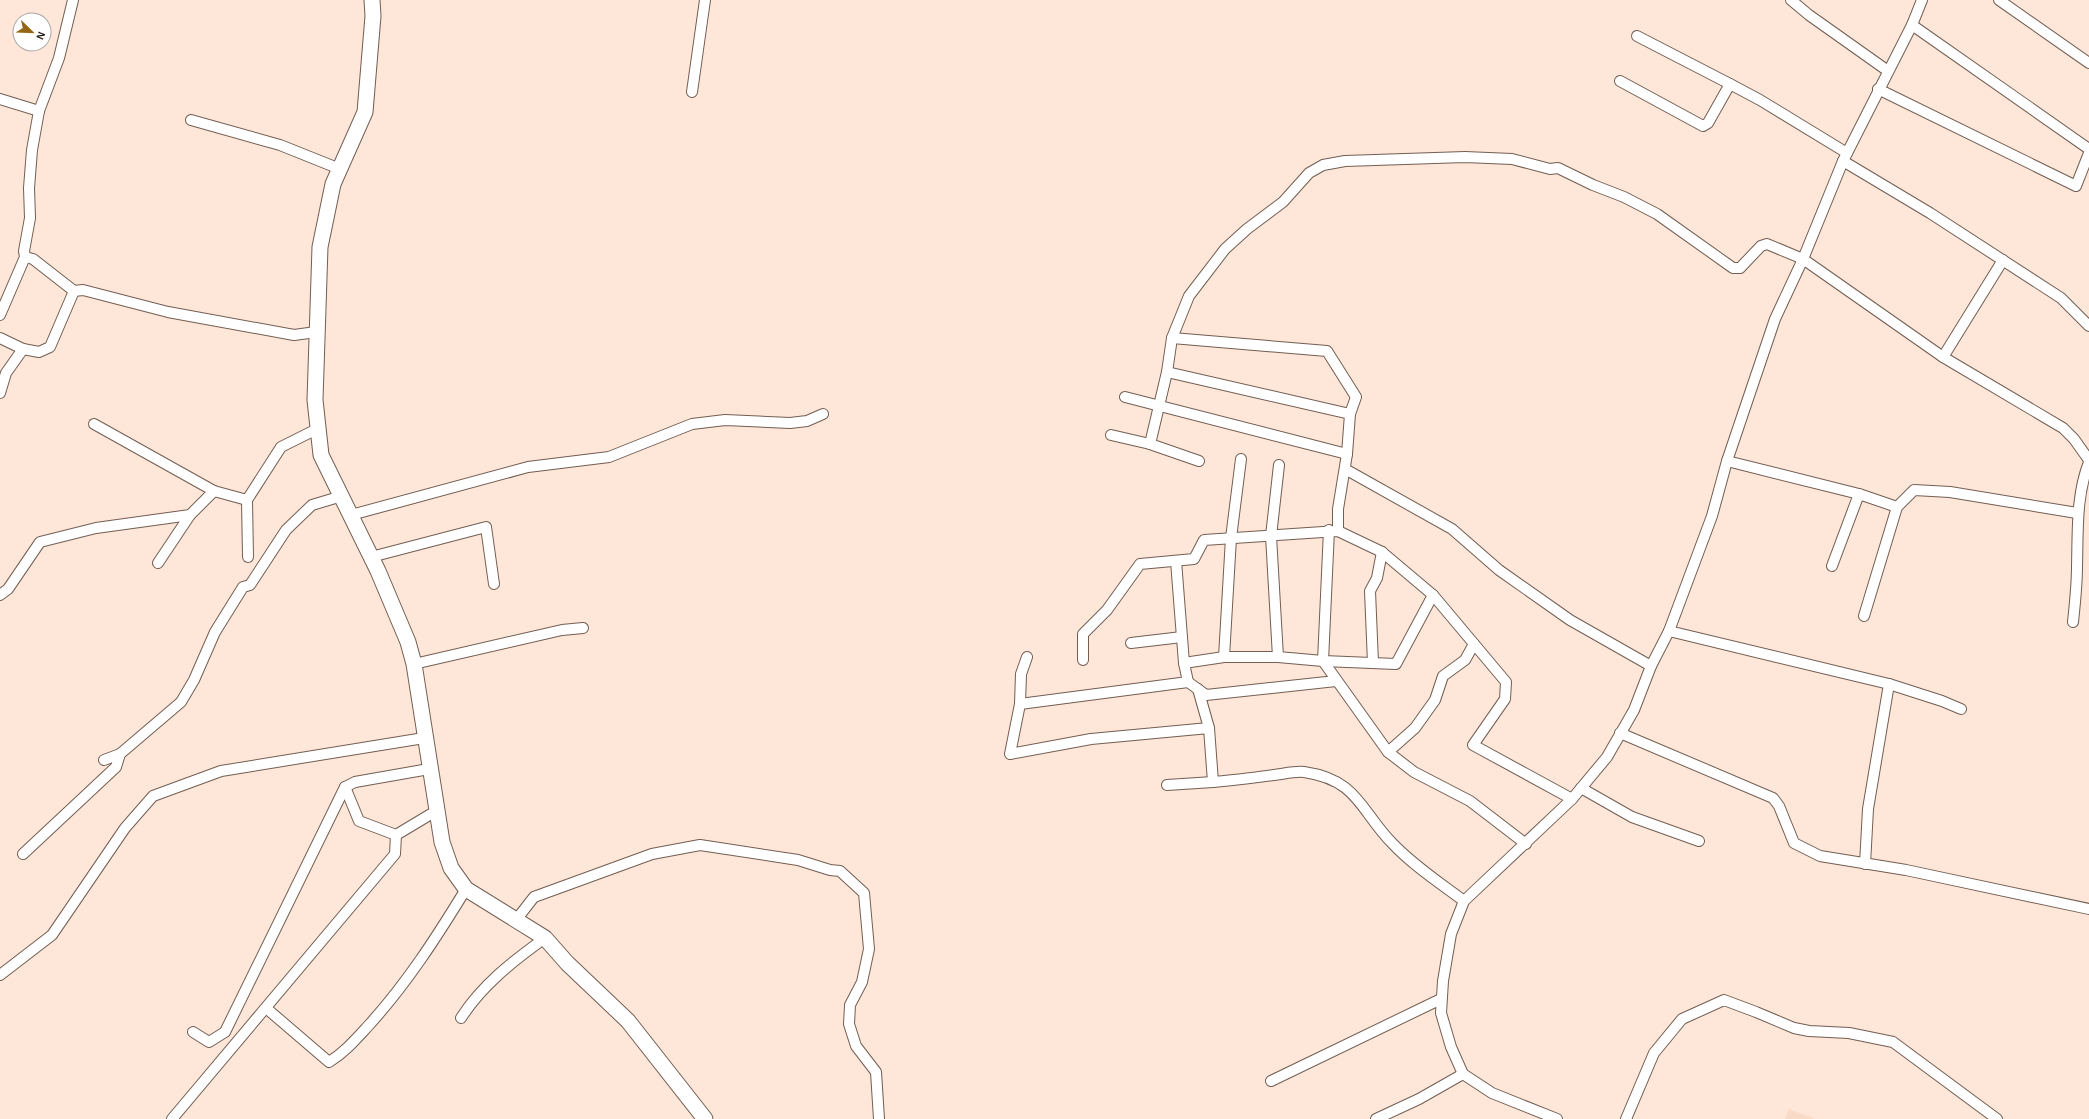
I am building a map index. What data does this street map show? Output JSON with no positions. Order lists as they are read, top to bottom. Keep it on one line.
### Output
{"north":"bottom right"}
